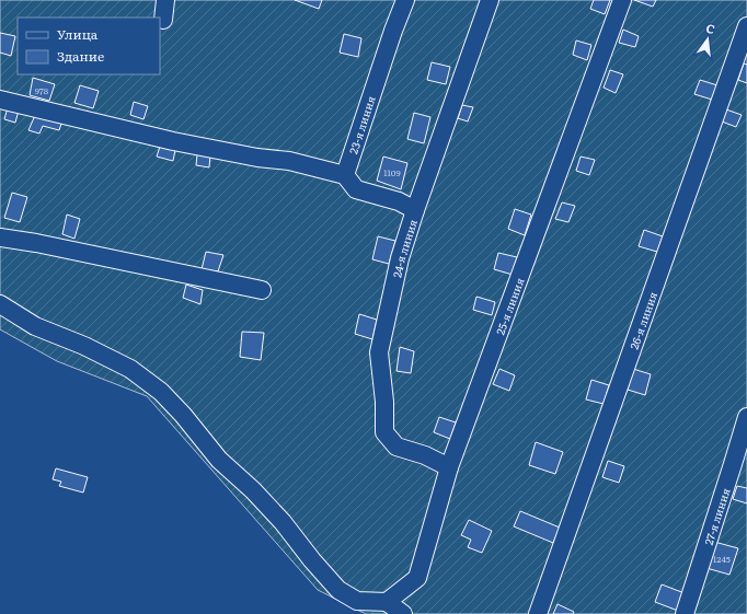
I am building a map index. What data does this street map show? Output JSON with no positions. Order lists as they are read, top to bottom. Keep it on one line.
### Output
{"streets":{"lane":["23-я линия","24-я линия","25-я линия","26-я линия","27-я линия"]},"crossings":[["24-я линия","25-я линия"]],"house_numbers":["978","1109","1245"],"legend":["Улица","Здание"],"north":"top"}
